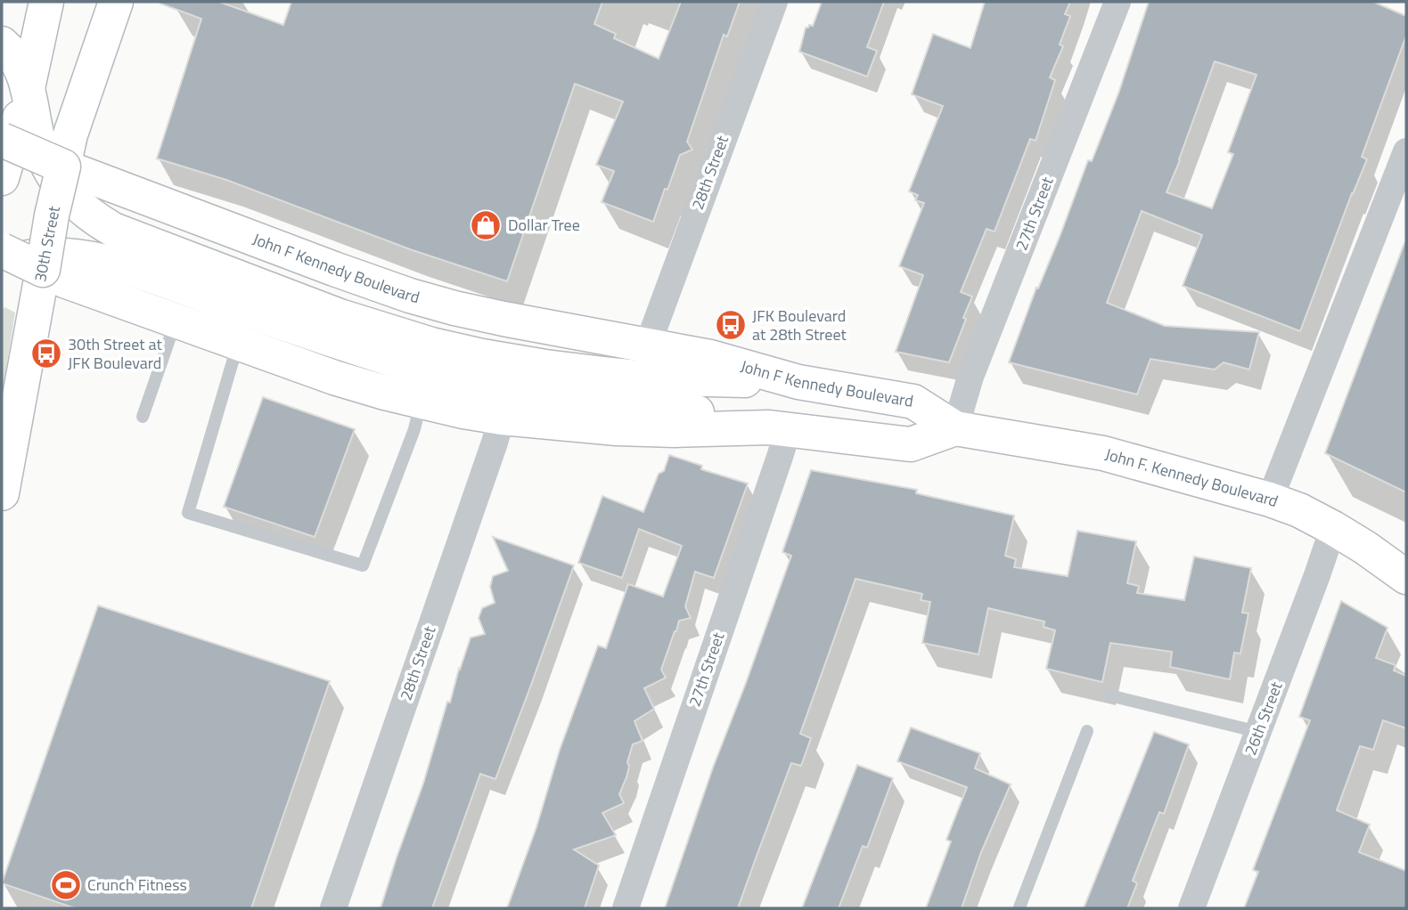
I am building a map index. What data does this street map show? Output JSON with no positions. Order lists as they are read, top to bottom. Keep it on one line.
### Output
{"streets":{"main road":["30th Street","John F Kennedy Boulevard","John F. Kennedy Boulevard"],"street":["28th Street","27th Street","26th Street"]},"crossings":[["28th Street","John F Kennedy Boulevard"],["27th Street","John F Kennedy Boulevard"],["27th Street","John F. Kennedy Boulevard"],["30th Street","John F Kennedy Boulevard"],["John F Kennedy Boulevard","John F. Kennedy Boulevard"],["John F. Kennedy Boulevard","26th Street"]],"places":{"shop":["Dollar Tree"],"bus stop":["JFK Boulevard at 28th Street","30th Street at JFK Boulevard"],"sports":["Crunch Fitness"]}}
